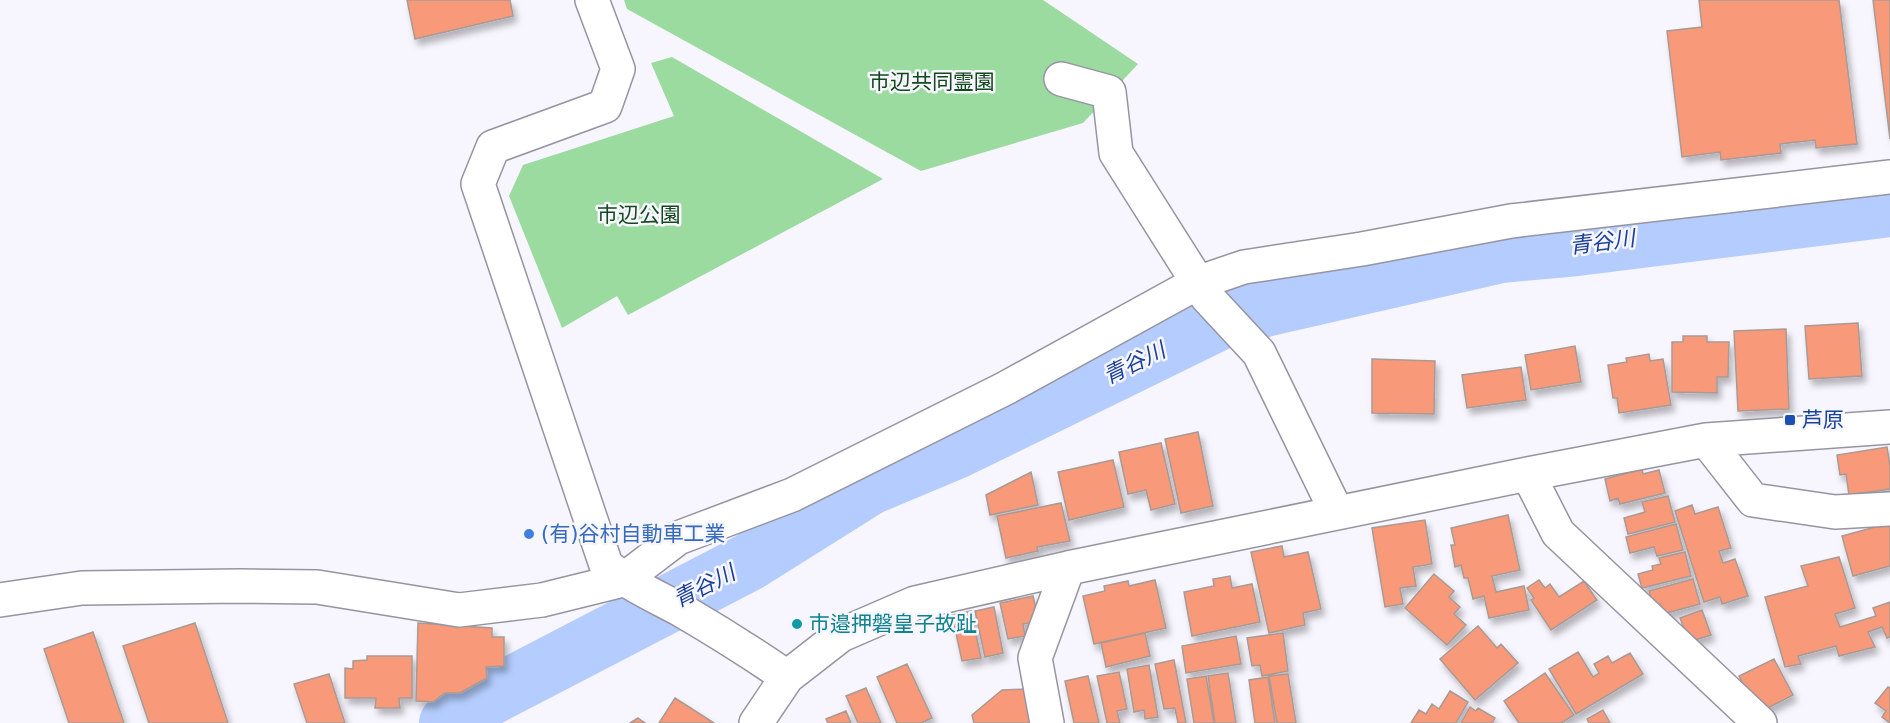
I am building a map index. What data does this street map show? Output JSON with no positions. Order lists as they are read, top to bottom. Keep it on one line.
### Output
{"water":["青谷川"],"parks":["市辺共同霊園","市辺公園"],"places":{"transit":["芦原"],"other":["(有)谷村自動車工業","市邉押磐皇子故趾"]}}
